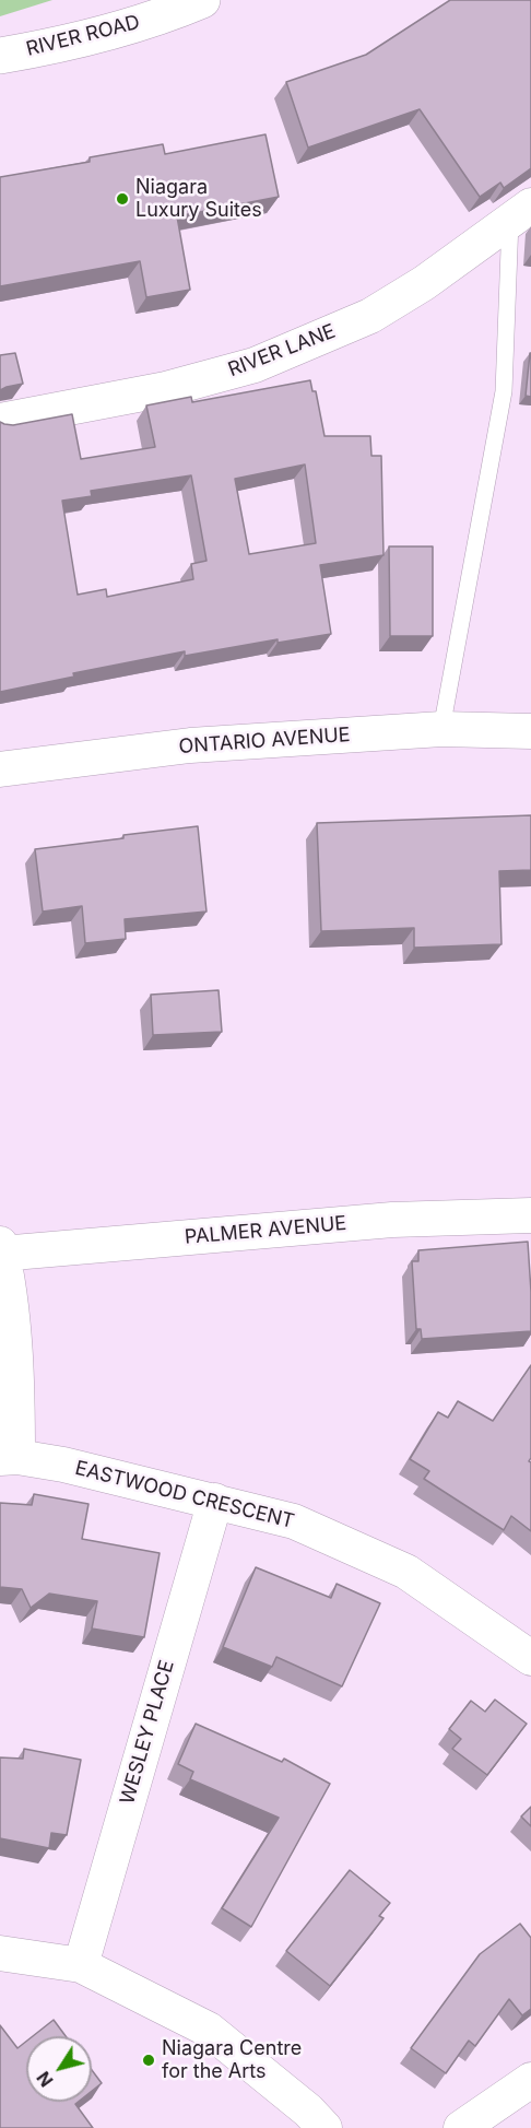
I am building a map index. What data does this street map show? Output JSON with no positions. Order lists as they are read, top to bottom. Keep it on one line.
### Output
{"streets":{"main road":["RIVER ROAD"],"street":["RIVER LANE","ONTARIO AVENUE","PALMER AVENUE","EASTWOOD CRESCENT","WESLEY PLACE"]},"crossings":[["PALMER AVENUE","EASTWOOD CRESCENT"],["EASTWOOD CRESCENT","WESLEY PLACE"]],"places":["Niagara Luxury Suites","Niagara Centre for the Arts"],"north":"bottom left"}
